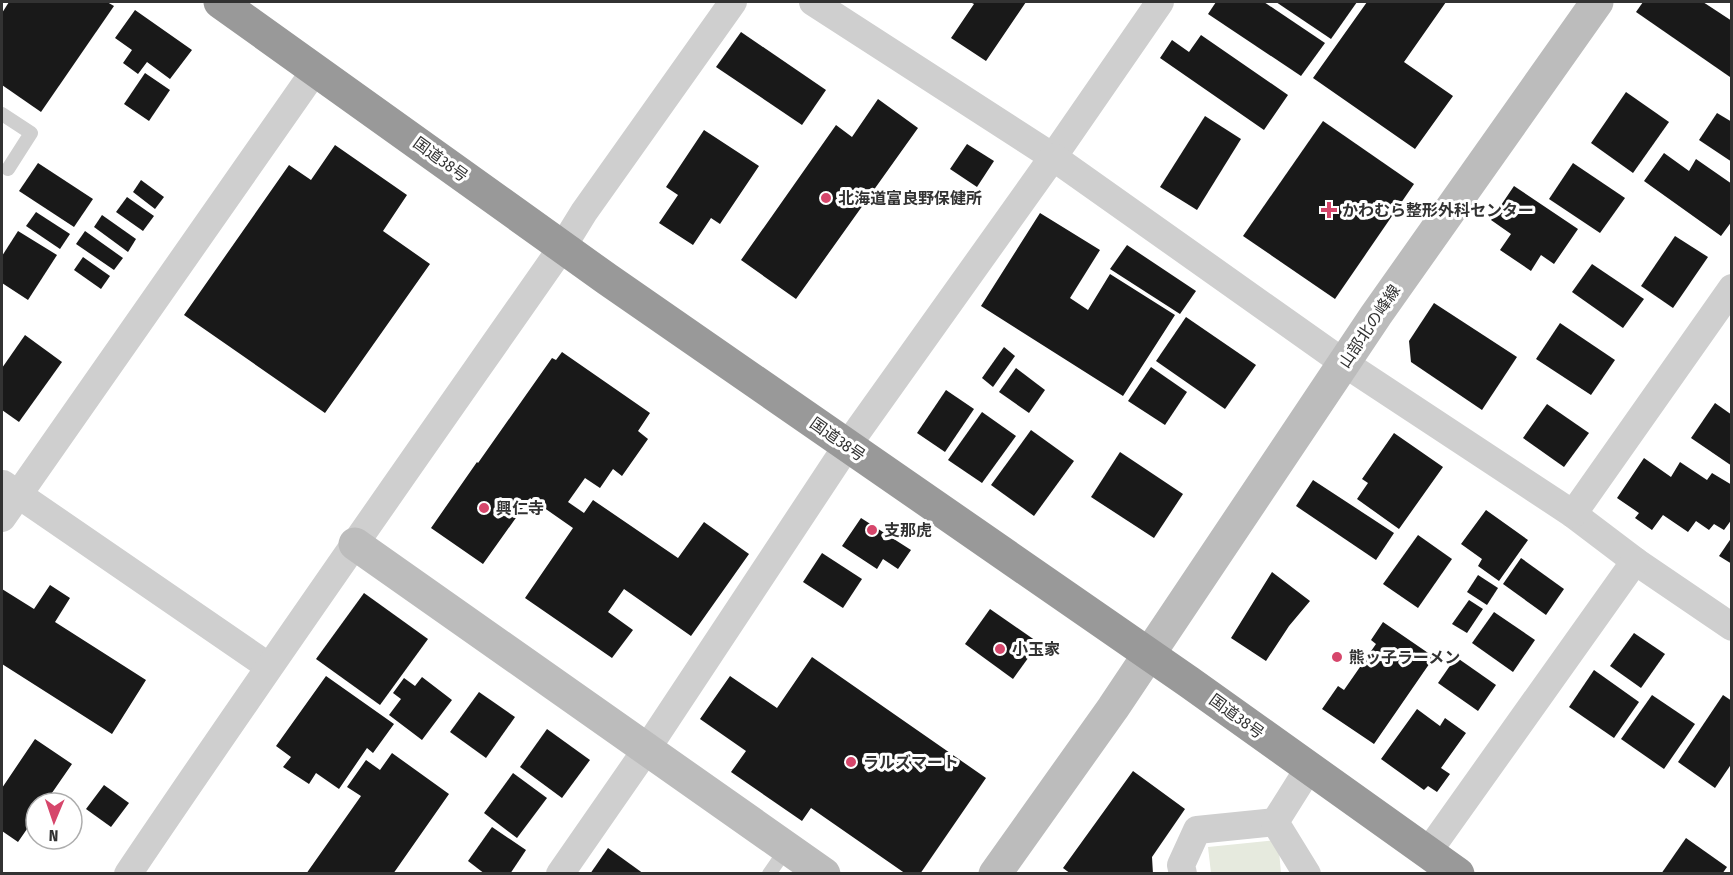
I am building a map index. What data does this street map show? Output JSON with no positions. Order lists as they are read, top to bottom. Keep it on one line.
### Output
{"streets":{"highway":["国道38号"],"street":["山部北の峰線"]},"crossings":[["国道38号","山部北の峰線"]],"places":{"other":["北海道富良野保健所","興仁寺","支那虎","小玉家","熊ッ子ラーメン","ラルズマート"],"health":["かわむら整形外科センター"]},"north":"bottom"}
